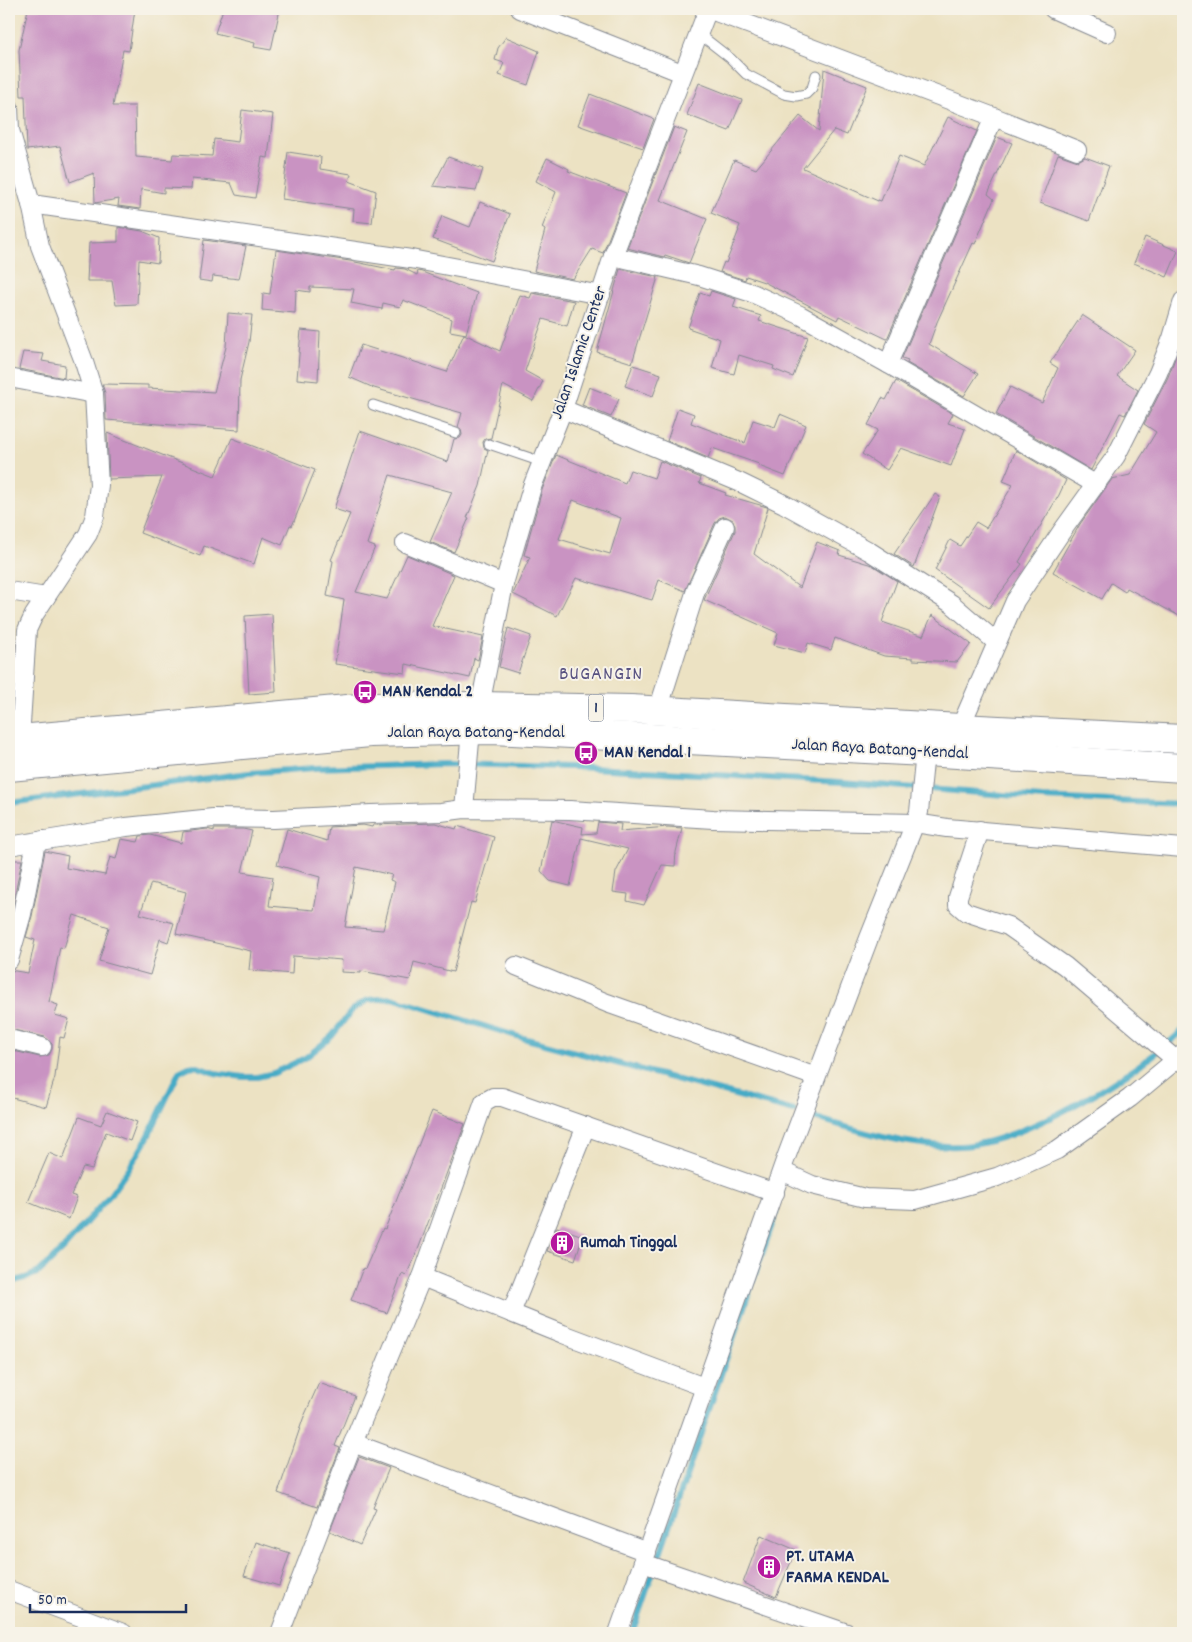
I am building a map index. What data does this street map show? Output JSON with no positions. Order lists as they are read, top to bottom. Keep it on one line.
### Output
{"streets":{"highway":["1","Jalan Raya Batang-Kendal"],"street":["Jalan Islamic Center"]},"crossings":[["Jalan Islamic Center","Jalan Raya Batang-Kendal"]],"districts":["BUGANGIN"],"places":{"bus stop":["MAN Kendal 2","MAN Kendal 1"],"building":["Rumah Tinggal","PT. UTAMA FARMA KENDAL"]},"scale_bar":"50 m"}
